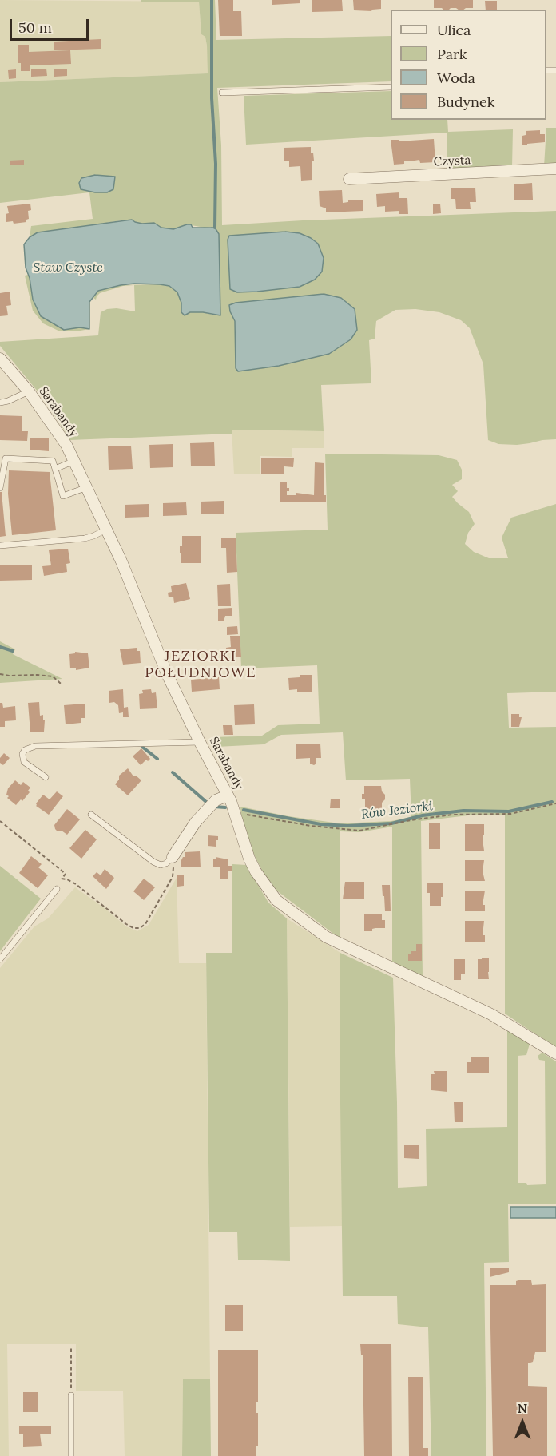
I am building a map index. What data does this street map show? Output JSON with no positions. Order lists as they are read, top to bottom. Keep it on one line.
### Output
{"streets":{"street":["Czysta","Sarabandy"]},"districts":["JEZIORKI POŁUDNIOWE"],"water":["Staw Czyste","Rów Jeziorki"],"legend":["Ulica","Park","Woda","Budynek"],"scale_bar":"50 m","north":"top"}
